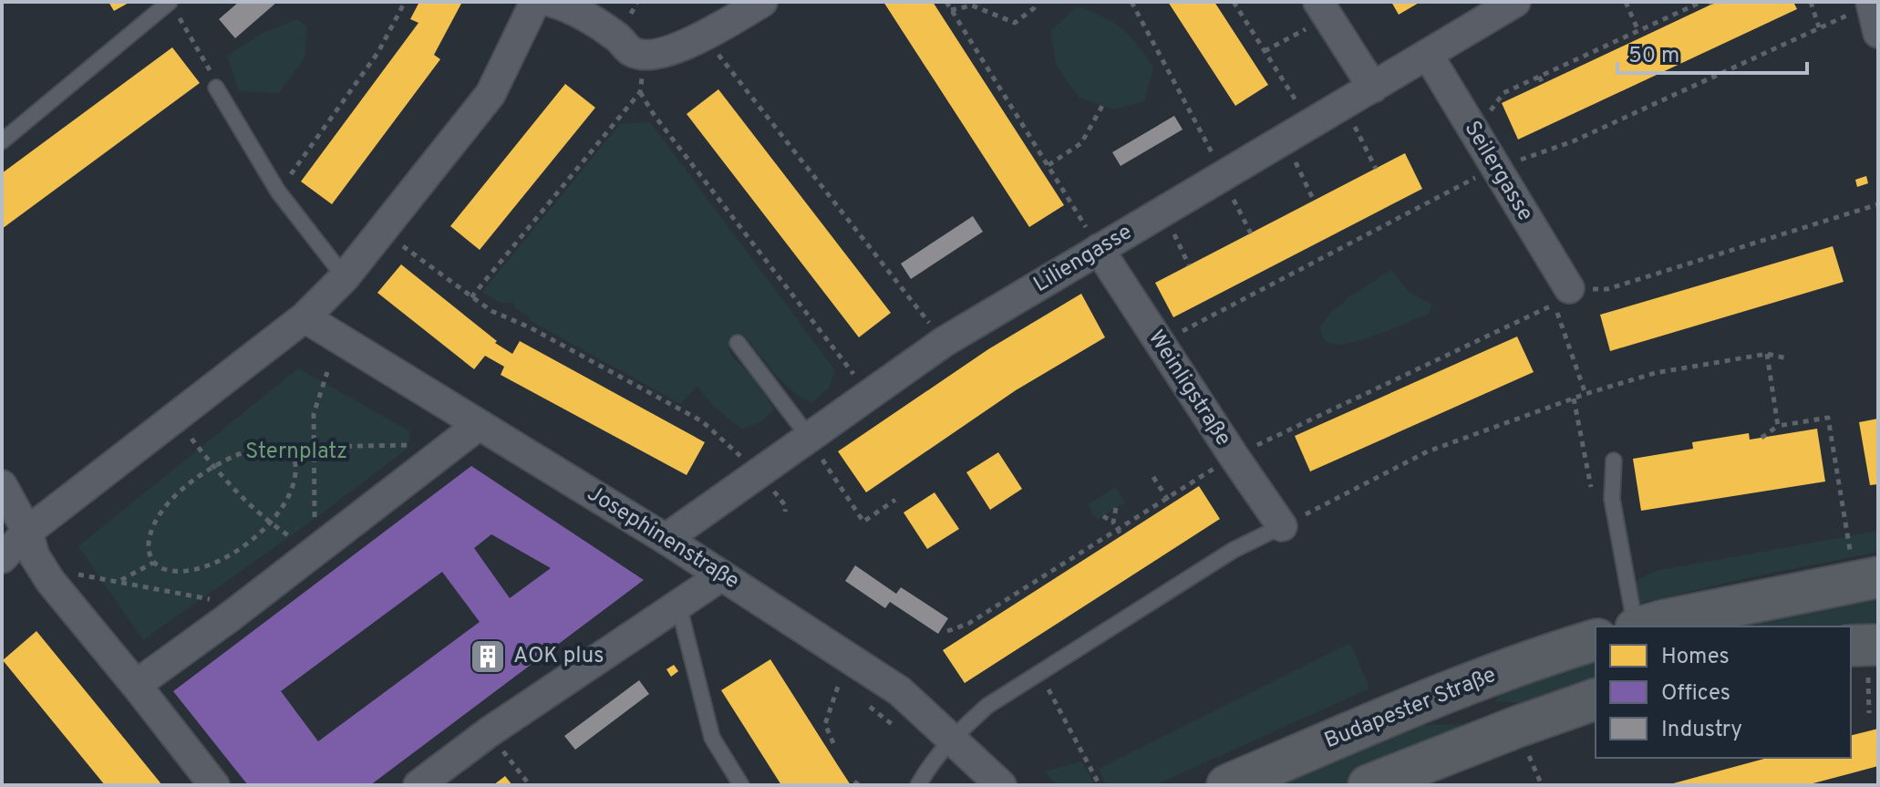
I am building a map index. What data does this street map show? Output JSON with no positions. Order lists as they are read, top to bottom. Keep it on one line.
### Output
{"streets":{"main road":["Budapester Straße"],"street":["Seilergasse","Liliengasse","Weinligstraße","Josephinenstraße"]},"crossings":[["Seilergasse","Liliengasse"],["Liliengasse","Weinligstraße"],["Liliengasse","Josephinenstraße"]],"parks":["Sternplatz"],"places":{"building":["AOK plus"]},"legend":["Homes","Offices","Industry"],"scale_bar":"50 m"}
